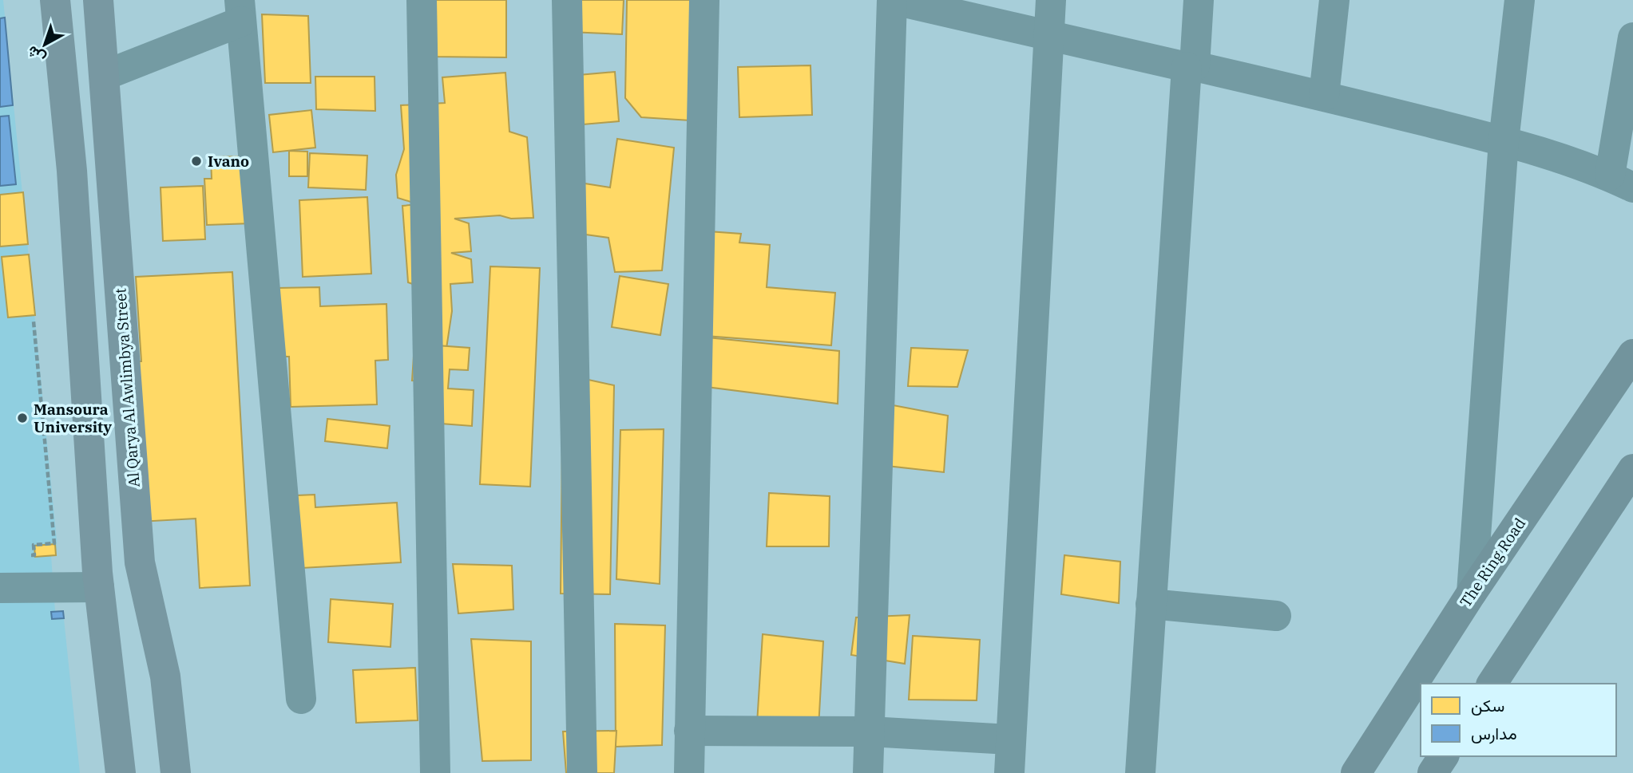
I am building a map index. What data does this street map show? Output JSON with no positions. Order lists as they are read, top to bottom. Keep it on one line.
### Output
{"streets":{"highway":["The Ring Road"],"main road":["Al Qarya Al Awlimbya Street"]},"places":["Ivano","Mansoura University"],"legend":["سكن","مدارس"],"north":"bottom left"}
